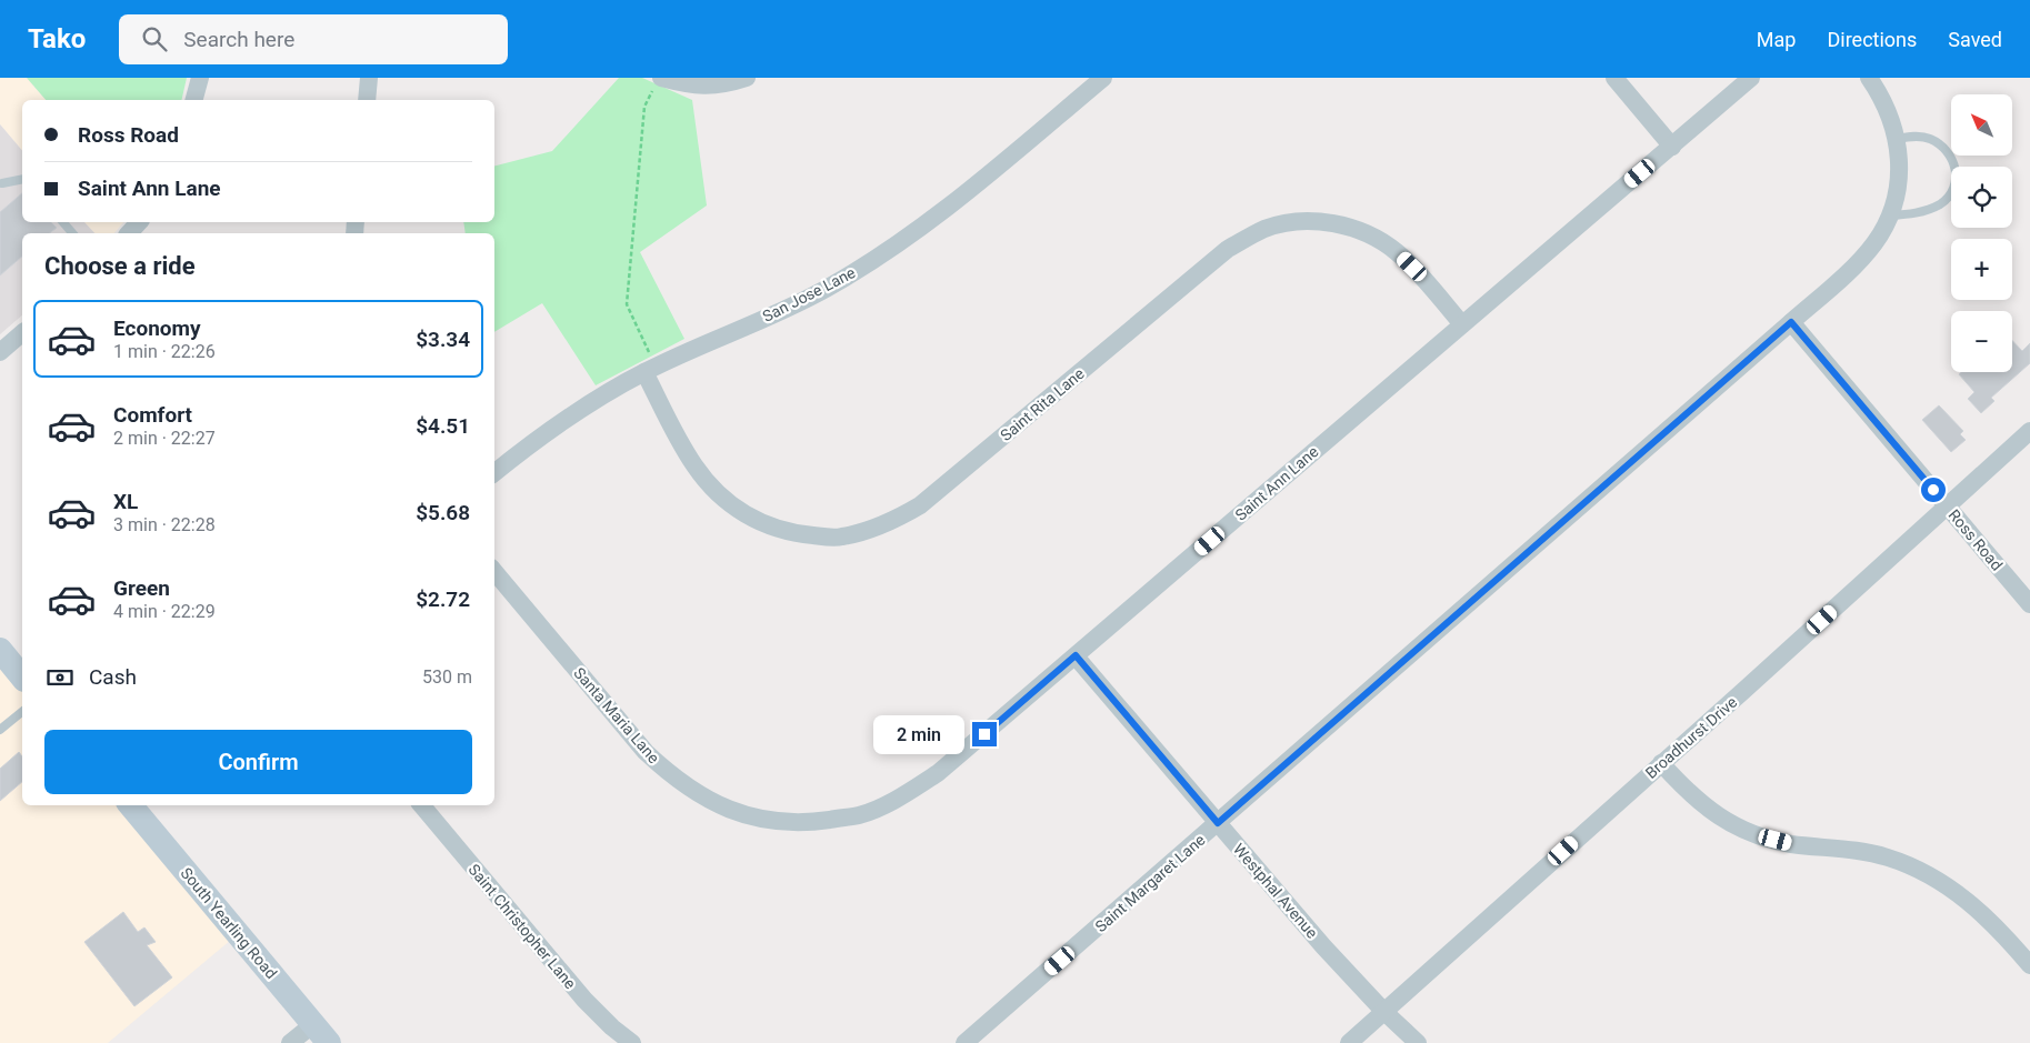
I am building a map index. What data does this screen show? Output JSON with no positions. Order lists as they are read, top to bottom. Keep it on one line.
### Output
{"streets":{"street":["San Jose Lane","Saint Rita Lane","Saint Ann Lane","Ross Road","Santa Maria Lane","Broadhurst Drive","Saint Margaret Lane","Westphal Avenue","South Yearling Road","Saint Christopher Lane"]},"crossings":[["San Jose Lane","Saint Rita Lane"],["Saint Rita Lane","Saint Ann Lane"],["Saint Ann Lane","Santa Maria Lane"],["Saint Ann Lane","Westphal Avenue"],["Ross Road","Broadhurst Drive"],["Ross Road","Saint Margaret Lane"],["Broadhurst Drive","Westphal Avenue"],["Saint Margaret Lane","Westphal Avenue"]],"north":"top left","page":{"header":"Tako","search":"Search here","nav":["Map","Directions","Saved"],"map_buttons":["+","−"],"banner":["Ross Road","Saint Ann Lane"],"heading":"Choose a ride","list":[{"name":"Economy","note":"1 min · 22:26","value":"$3.34"},{"name":"Comfort","note":"2 min · 22:27","value":"$4.51"},{"name":"XL","note":"3 min · 22:28","value":"$5.68"},{"name":"Green","note":"4 min · 22:29","value":"$2.72"}],"pay":["Cash","530 m"],"bubble":"2 min","buttons":"Confirm"}}
